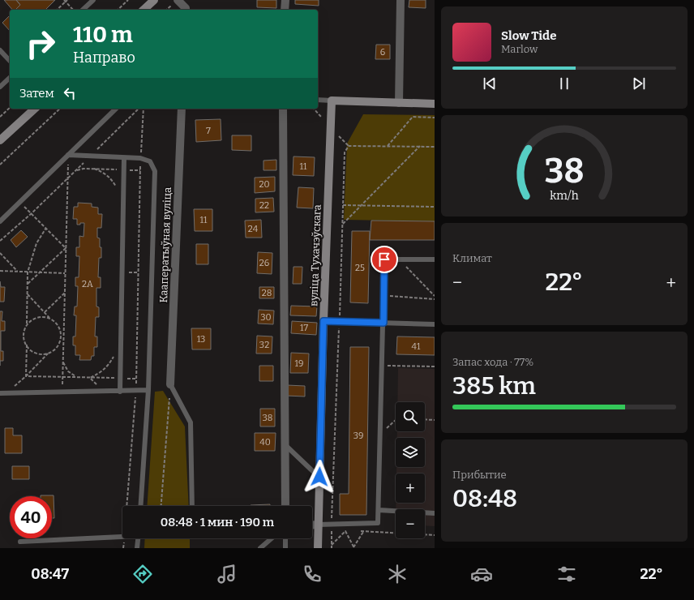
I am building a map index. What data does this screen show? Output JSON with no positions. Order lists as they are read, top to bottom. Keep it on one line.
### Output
{"streets":{"street":["Кааператыўная вуліца","вуліца Тухачэўскага"]},"house_numbers":["6","7","11","20","22","11","24","26","25","2А","28","30","17","13","32","41","19","38","39","40"],"page":{"turn":["110 m","Направо"],"song":["Slow Tide","Marlow"],"then":"Затем","tile":["Климат",["Запас хода · 77%","385 km"],["Прибытие","08:48"]],"heat":["−","22°","+"],"map_buttons":["+","−"],"limit":"40","trip":"08:48 · 1 мин · 190 m","tabs":["08:47","22°"],"gauge":["38","km/h"]}}
